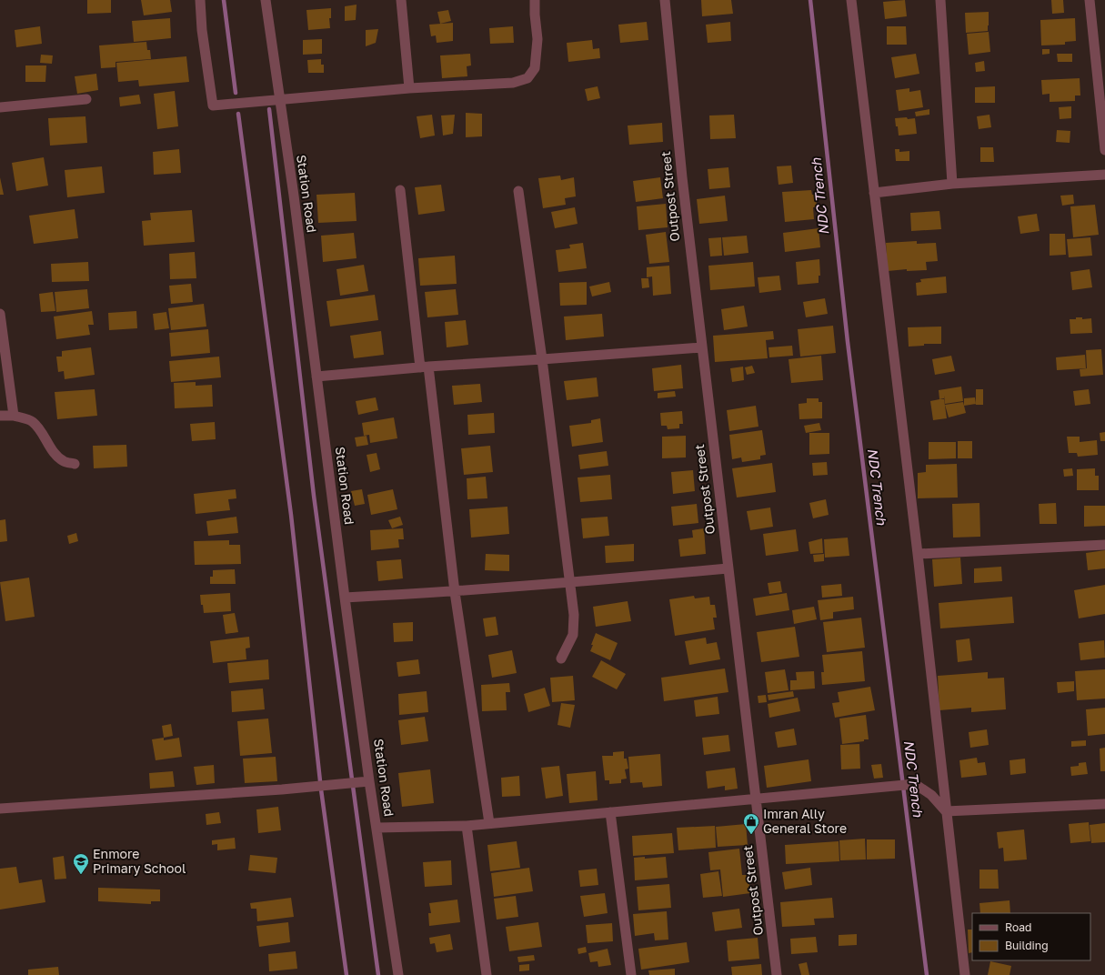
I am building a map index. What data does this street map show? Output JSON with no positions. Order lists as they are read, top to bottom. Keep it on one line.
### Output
{"streets":{"street":["Station Road","Outpost Street"]},"water":["NDC Trench"],"places":{"shop":["Imran Ally General Store"],"school or university":["Enmore Primary School"]},"legend":["Road","Building"]}
